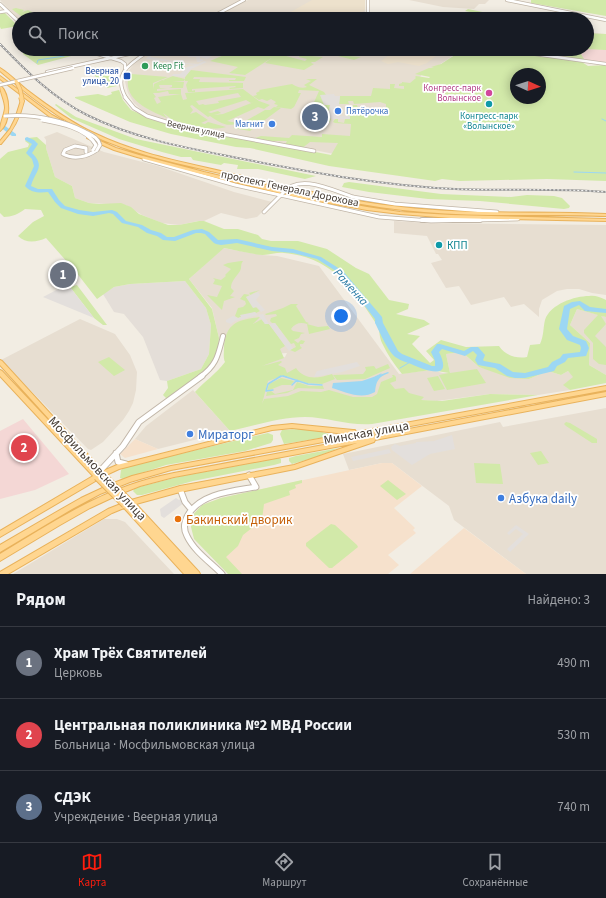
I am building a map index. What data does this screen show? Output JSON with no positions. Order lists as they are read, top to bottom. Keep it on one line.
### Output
{"streets":{"main road":["проспект Генерала Дорохова","Минская улица","Мосфильмовская улица"],"street":["Веерная улица"]},"water":["Раменка"],"places":{"other":["Keep Fit","Конгресс-парк Волынское","Конгресс-парк «Волынское»","Пятёрочка","Магнит","КПП","Мираторг","Азбука daily","Бакинский дворик"],"transit":["Веерная улица, 20"]},"north":"right","page":{"search":"Поиск","pins":["3","1","2"],"heading":["Рядом","Найдено: 3"],"list":[{"mark":"1","name":"Храм Трёх Святителей","note":"Церковь","value":"490 m"},{"mark":"2","name":"Центральная поликлиника №2 МВД России","note":"Больница · Мосфильмовская улица","value":"530 m"},{"mark":"3","name":"СДЭК","note":"Учреждение · Веерная улица","value":"740 m"}],"nav":["Карта","Маршрут","Сохранённые"]}}
